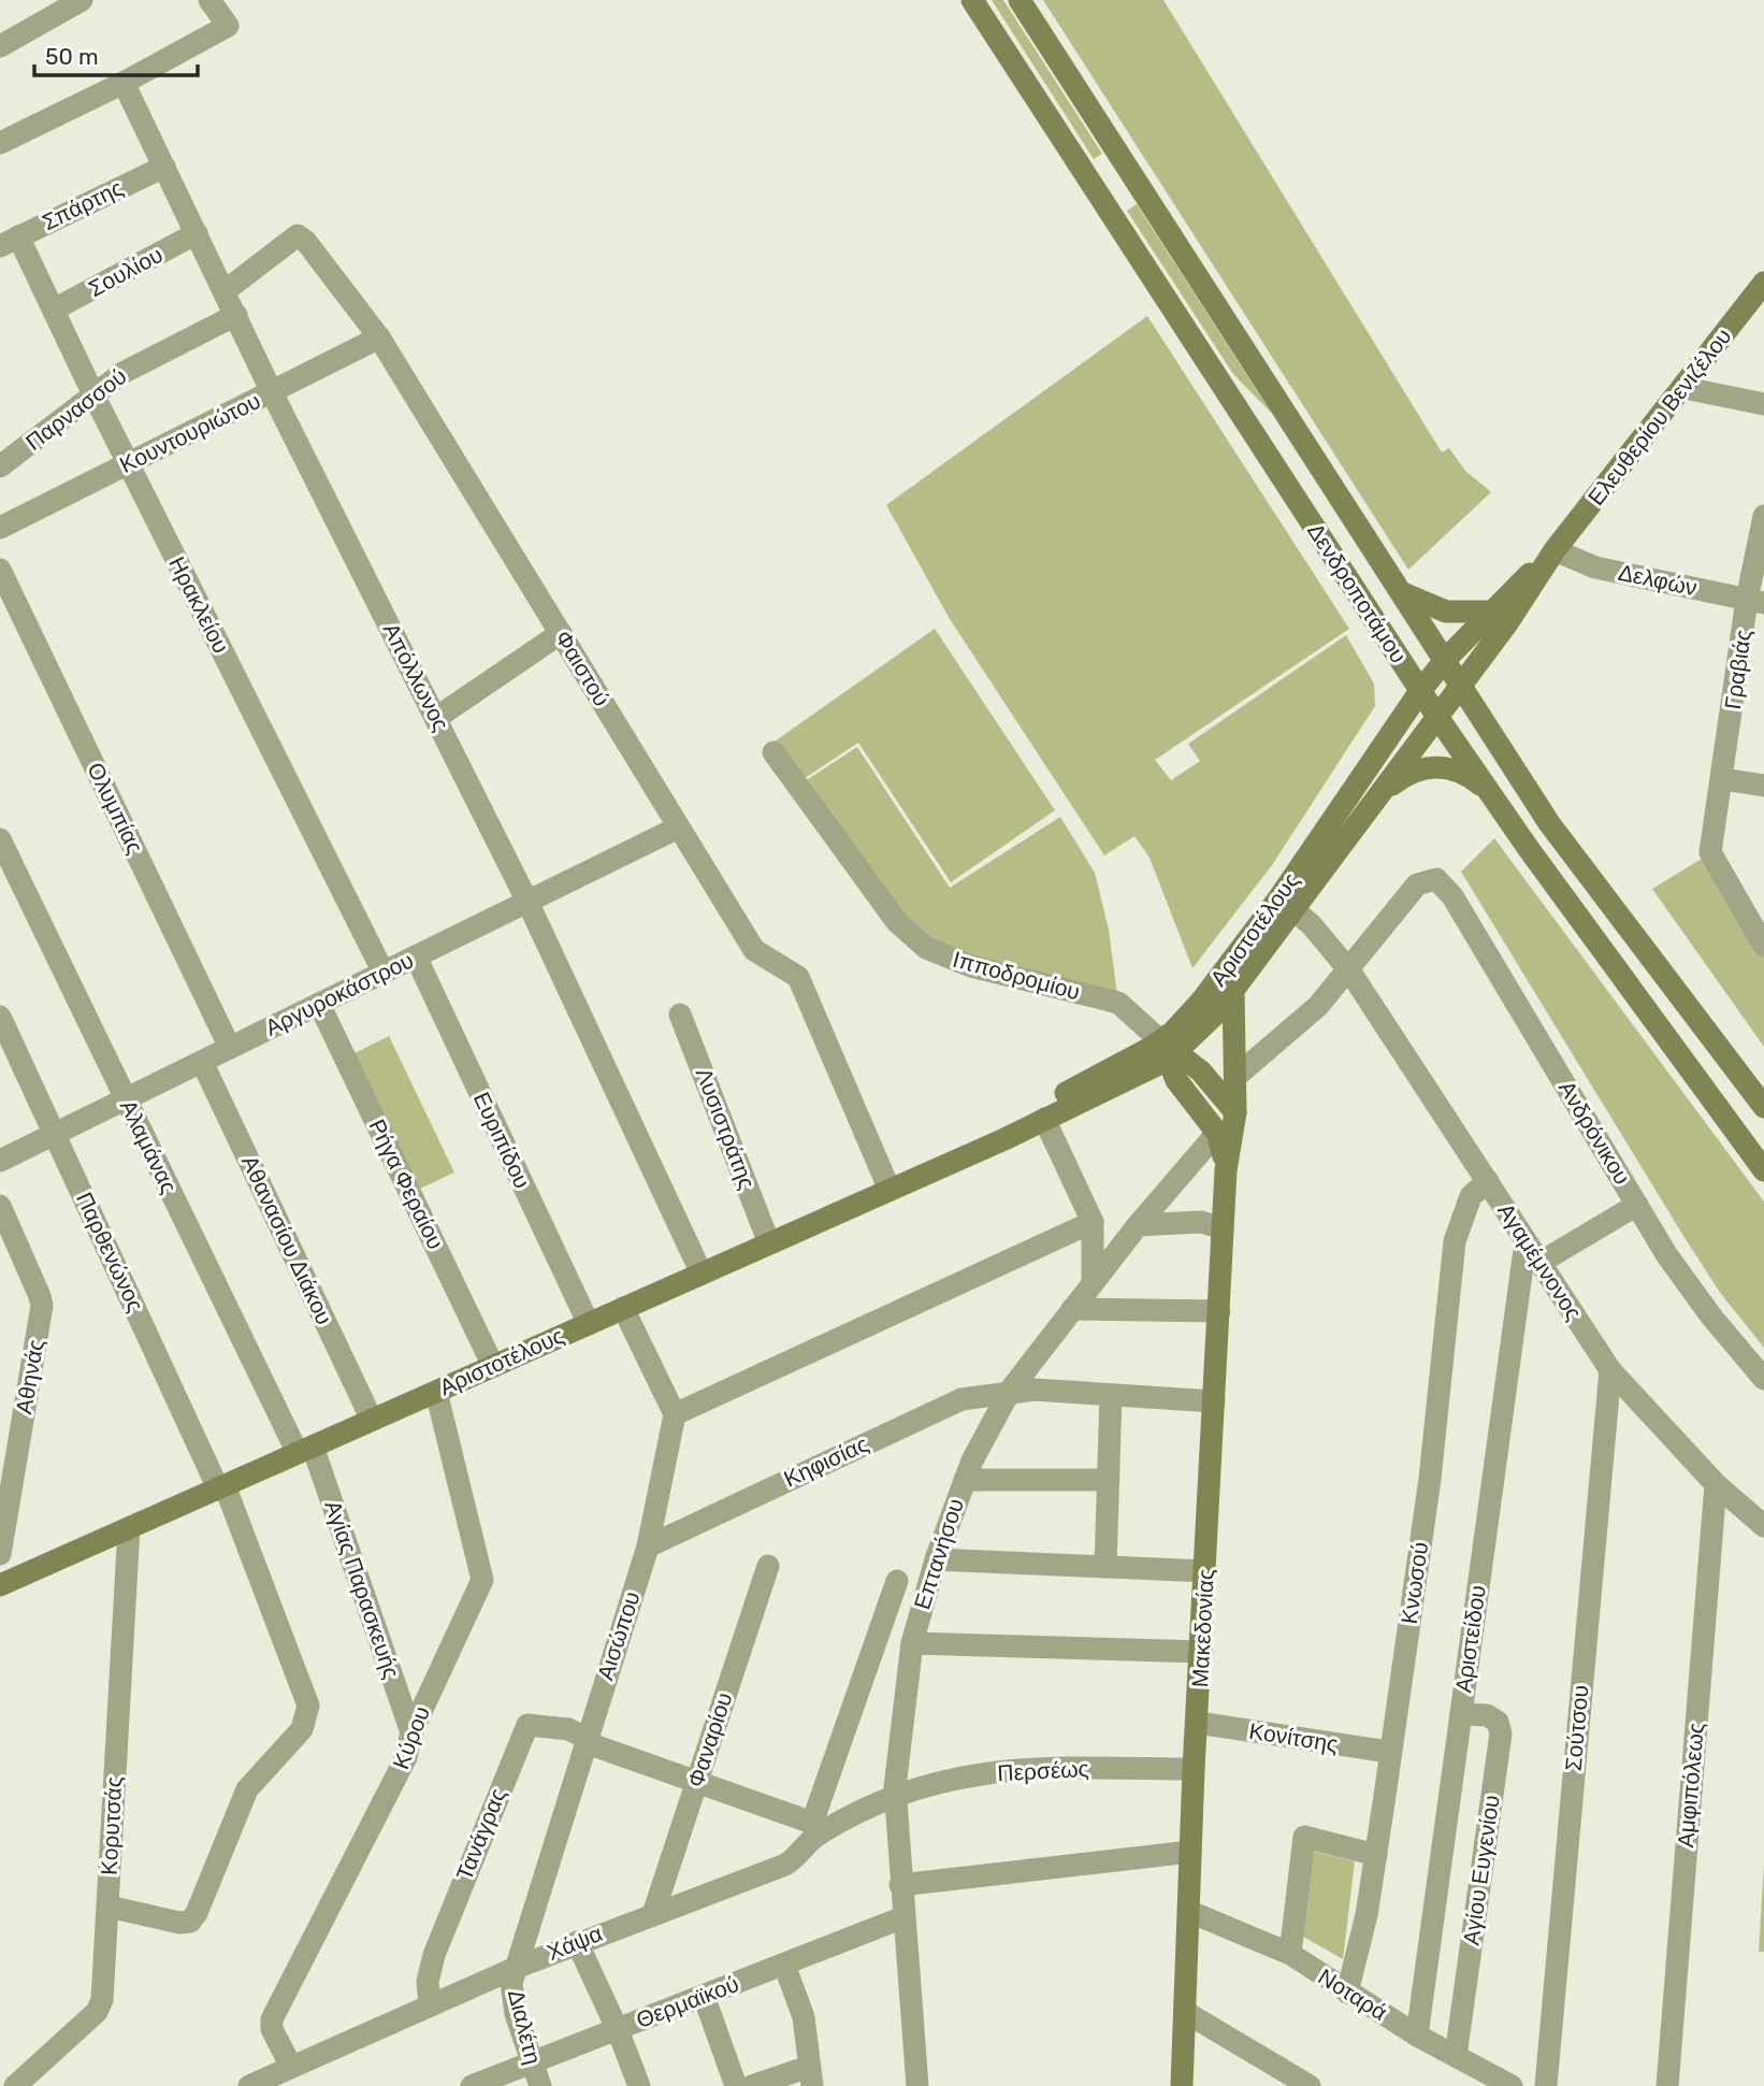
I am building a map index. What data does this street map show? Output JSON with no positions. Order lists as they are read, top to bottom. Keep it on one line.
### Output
{"streets":{"main road":["Ελευθερίου Βενιζέλου","Δενδροποτάμου","Αριστοτέλους","Επτανήσου","Μακεδονίας"],"street":["Σπάρτης","Σουλίου","Παρνασσού","Κουντουριώτου","Δελφών","Ηρακλείου","Φαιστού","Γραβιάς","Απόλλωνος","Ολυμπίας","Ιπποδρομίου","Αργυροκάστρου","Λυσιστράτης","Ανδρόνικου","Ευριπίδου","Αλαμάνας","Ρήγα Φεραίου","Αθανασίου Διάκου","Παρθενώνος","Αγαμέμνονος","Αθηνάς","Κηφισίας","Κνωσού","Αγίας Παρασκευής","Αισώπου","Αριστείδου","Σούτσου","Κύρου","Κονίτσης","Φαναρίου","Περσέως","Αμφιπόλεως","Κορυτσάς","Τανάγρας","Αγίου Ευγενίου","Χάψα","Νοταρά","Θερμαϊκού","Διαλέτη"]},"crossings":[["Σπάρτης","Ηρακλείου"],["Σπάρτης","Απόλλωνος"],["Σουλίου","Ηρακλείου"],["Σουλίου","Απόλλωνος"],["Παρνασσού","Ηρακλείου"],["Παρνασσού","Απόλλωνος"],["Ελευθερίου Βενιζέλου","Δελφών"],["Ελευθερίου Βενιζέλου","Δενδροποτάμου"],["Ελευθερίου Βενιζέλου","Αριστοτέλους"],["Κουντουριώτου","Ηρακλείου"],["Κουντουριώτου","Φαιστού"],["Κουντουριώτου","Απόλλωνος"],["Δελφών","Γραβιάς"],["Δενδροποτάμου","Αριστοτέλους"],["Ηρακλείου","Αργυροκάστρου"],["Φαιστού","Απόλλωνος"],["Φαιστού","Αριστοτέλους"],["Φαιστού","Αργυροκάστρου"],["Απόλλωνος","Αριστοτέλους"],["Απόλλωνος","Αργυροκάστρου"],["Ολυμπίας","Αργυροκάστρου"],["Αριστοτέλους","Ιπποδρομίου"],["Αριστοτέλους","Λυσιστράτης"],["Αριστοτέλους","Ευριπίδου"],["Αριστοτέλους","Αλαμάνας"],["Αριστοτέλους","Ρήγα Φεραίου"],["Αριστοτέλους","Αθανασίου Διάκου"],["Αριστοτέλους","Παρθενώνος"],["Αριστοτέλους","Αγαμέμνονος"],["Αριστοτέλους","Αγίας Παρασκευής"],["Αριστοτέλους","Μακεδονίας"],["Αριστοτέλους","Κύρου"],["Αριστοτέλους","Κορυτσάς"],["Ιπποδρομίου","Μακεδονίας"],["Αργυροκάστρου","Ευριπίδου"],["Αργυροκάστρου","Αλαμάνας"],["Αργυροκάστρου","Ρήγα Φεραίου"],["Αργυροκάστρου","Αθανασίου Διάκου"],["Αργυροκάστρου","Παρθενώνος"],["Ανδρόνικου","Αγαμέμνονος"],["Αλαμάνας","Αγίας Παρασκευής"],["Παρθενώνος","Κορυτσάς"],["Αγαμέμνονος","Κνωσού"],["Αγαμέμνονος","Αριστείδου"],["Αγαμέμνονος","Σούτσου"],["Αγαμέμνονος","Αμφιπόλεως"],["Κηφισίας","Επτανήσου"],["Κηφισίας","Μακεδονίας"],["Κηφισίας","Αισώπου"],["Επτανήσου","Μακεδονίας"],["Επτανήσου","Περσέως"],["Επτανήσου","Χάψα"],["Επτανήσου","Θερμαϊκού"],["Κνωσού","Κονίτσης"],["Κνωσού","Νοταρά"],["Αγίας Παρασκευής","Κύρου"],["Μακεδονίας","Κονίτσης"],["Μακεδονίας","Περσέως"],["Μακεδονίας","Νοταρά"],["Αισώπου","Τανάγρας"],["Αισώπου","Χάψα"],["Αισώπου","Διαλέτη"],["Αριστείδου","Αγίου Ευγενίου"],["Αριστείδου","Νοταρά"],["Κύρου","Χάψα"],["Φαναρίου","Τανάγρας"],["Φαναρίου","Χάψα"],["Περσέως","Χάψα"],["Τανάγρας","Χάψα"],["Αγίου Ευγενίου","Νοταρά"],["Χάψα","Διαλέτη"],["Θερμαϊκού","Διαλέτη"]],"scale_bar":"50 m"}
